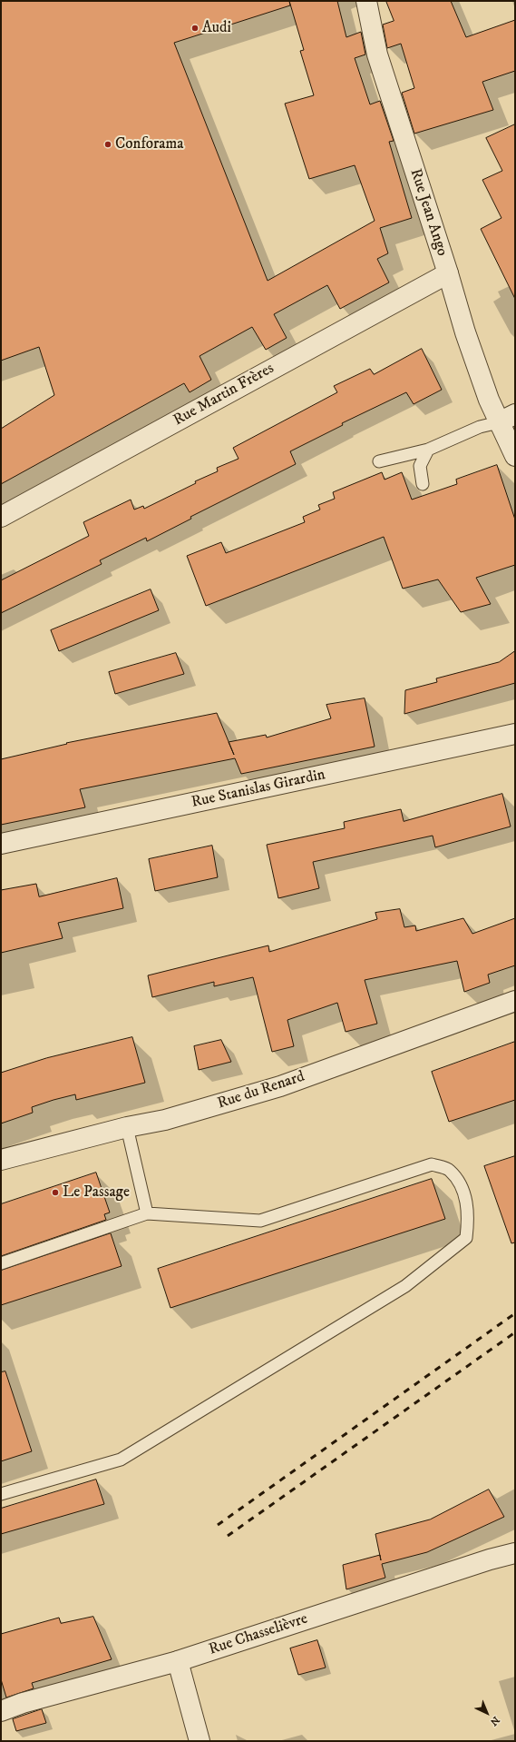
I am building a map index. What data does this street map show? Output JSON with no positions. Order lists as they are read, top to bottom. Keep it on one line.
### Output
{"streets":{"street":["Rue Jean Ango","Rue Martin Frères","Rue Stanislas Girardin","Rue du Renard","Rue Chasselièvre"]},"crossings":[["Rue Jean Ango","Rue Martin Frères"]],"places":["Audi","Conforama","Le Passage"],"north":"bottom right"}
